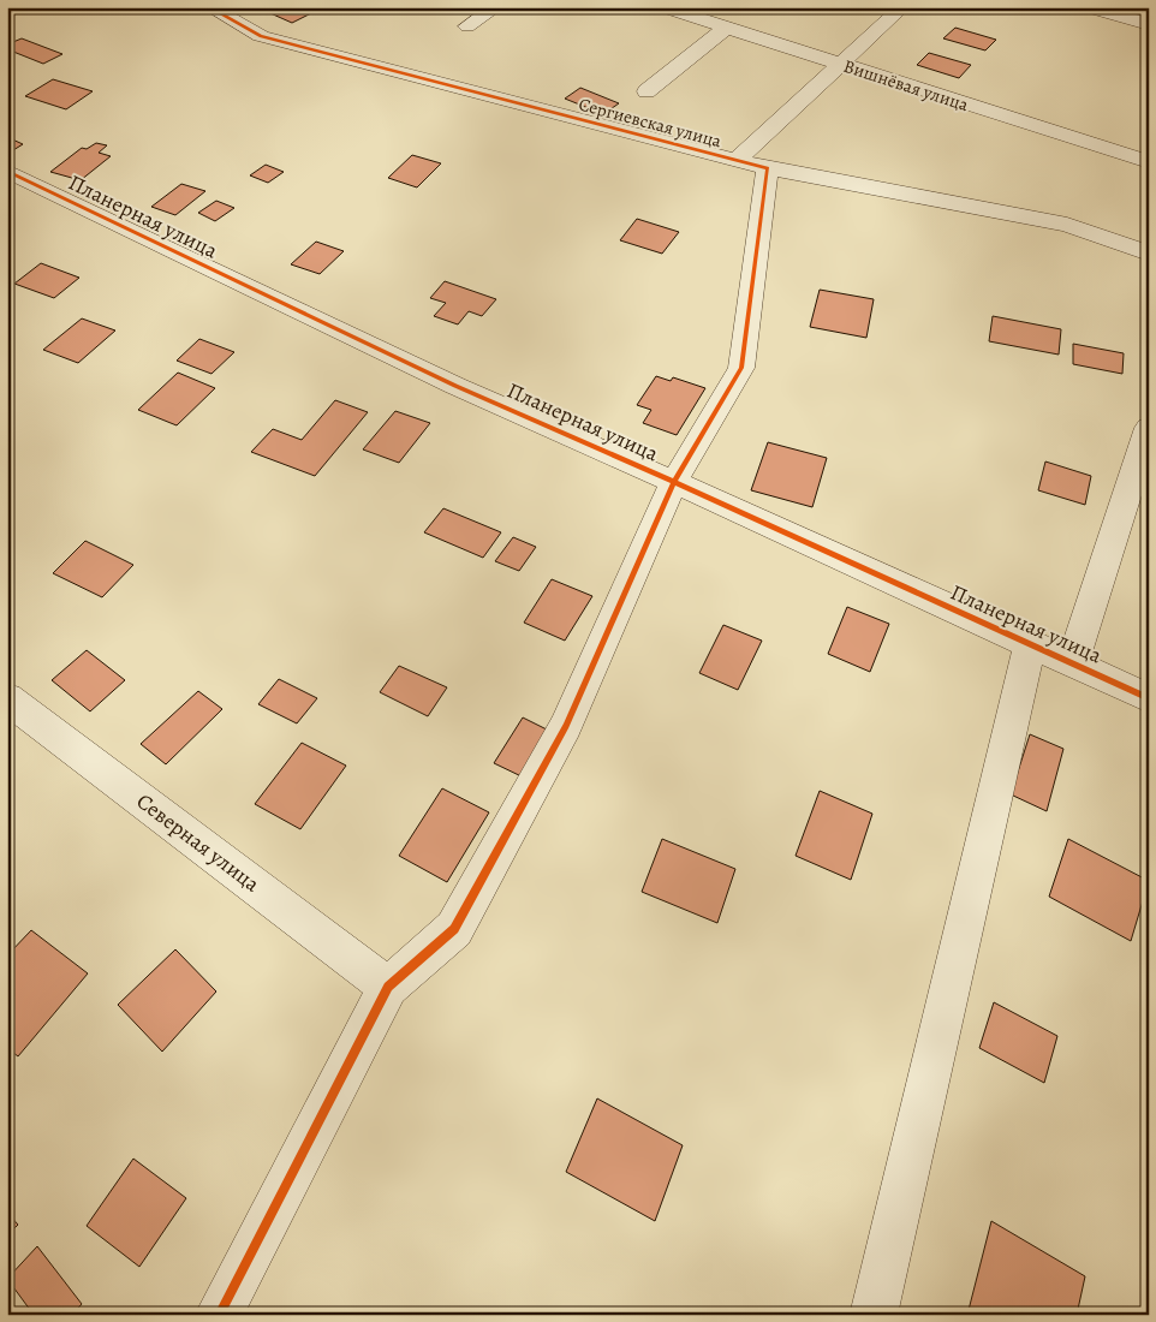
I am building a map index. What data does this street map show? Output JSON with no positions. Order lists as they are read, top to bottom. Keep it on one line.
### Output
{"streets":{"street":["Вишнёвая улица","Сергиевская улица","Планерная улица","Северная улица"]}}
